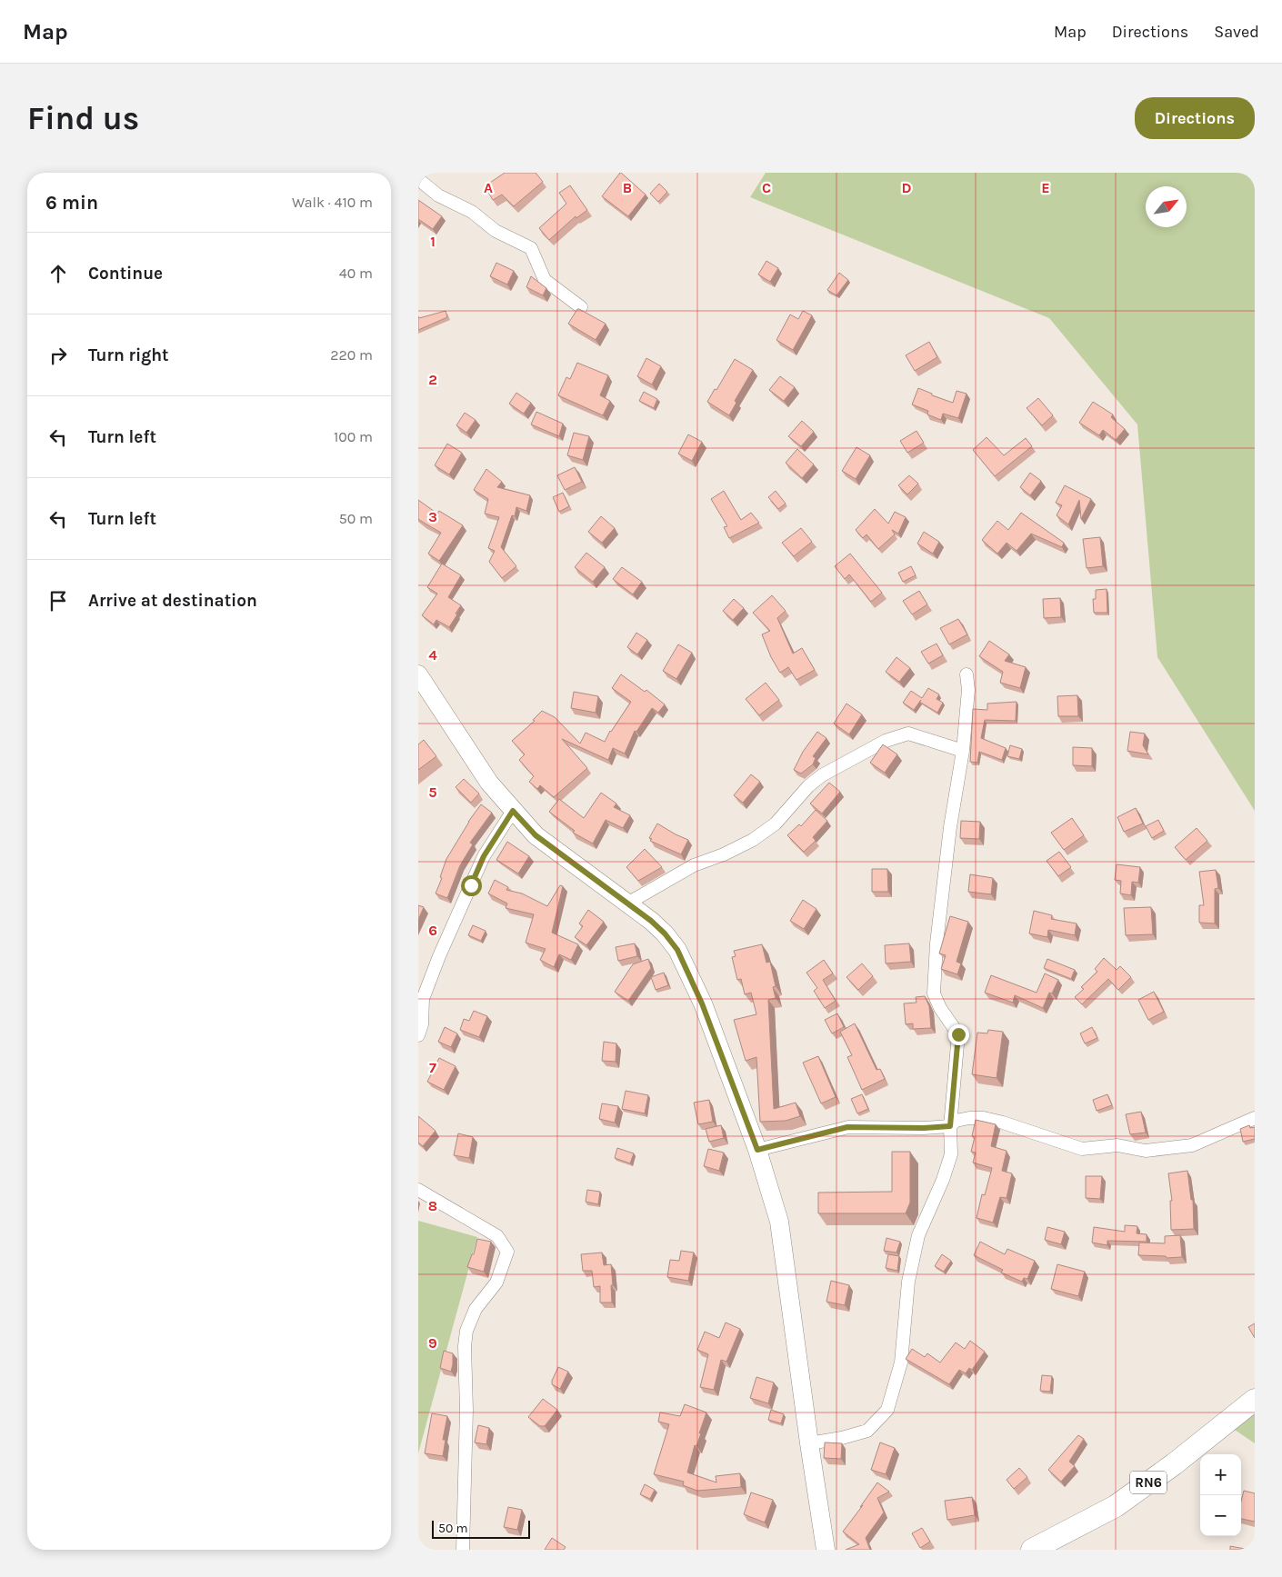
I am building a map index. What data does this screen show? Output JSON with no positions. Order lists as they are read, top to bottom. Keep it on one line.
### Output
{"streets":{"highway":["RN6"]},"scale_bar":"50 m","north":"top right","page":{"header":"Map","nav":["Map","Directions","Saved"],"buttons":"Directions","title":"Find us","heading":["6 min","Walk · 410 m"],"list":[["Continue","40 m"],["Turn right","220 m"],["Turn left","100 m"],["Turn left","50 m"],"Arrive at destination"],"map_buttons":["+","−"],"scale":"50 m"},"grid":{"columns":["A","B","C","D","E"],"rows":["1","2","3","4","5","6","7","8","9"]}}
